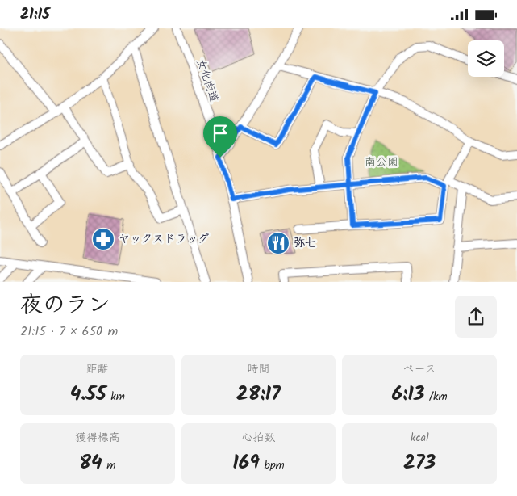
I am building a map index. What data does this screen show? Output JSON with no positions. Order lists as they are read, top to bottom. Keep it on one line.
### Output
{"streets":{"street":["女化街道"]},"parks":["南公園"],"places":{"pharmacy":["ヤックスドラッグ"],"restaurant":["弥七"]},"page":{"status":"21:15","heading":["夜のラン","21:15 · 7 × 650 m"],"stats":[["距離","4.55 km"],["時間","28:17"],["ペース","6:13 /km"],["獲得標高","84 m"],["心拍数","169 bpm"],["kcal","273"]]}}
